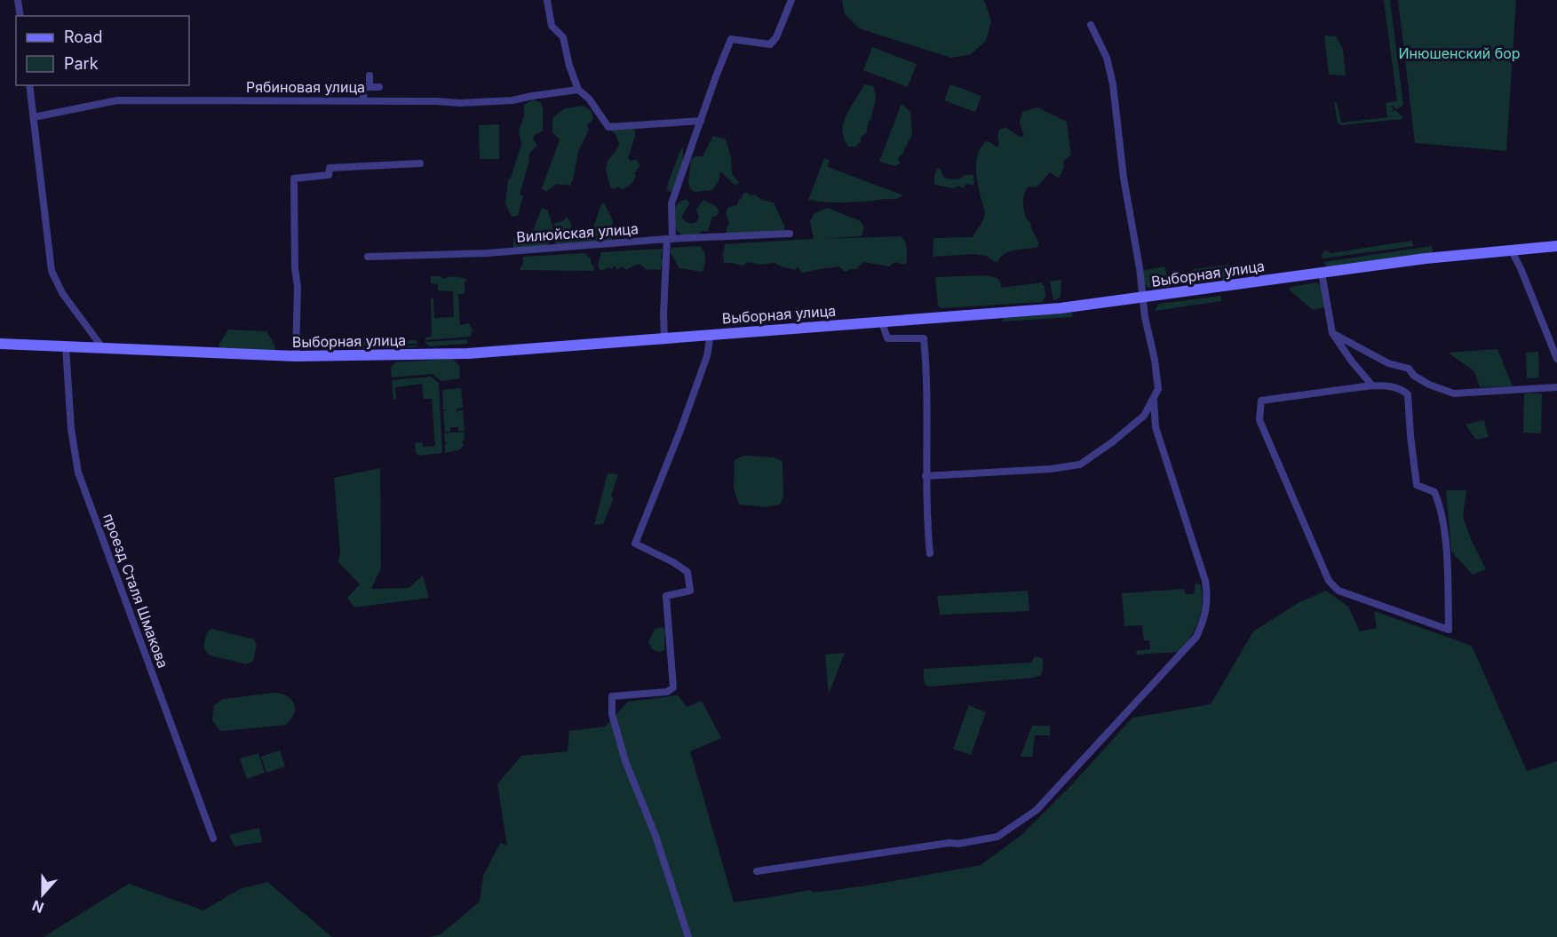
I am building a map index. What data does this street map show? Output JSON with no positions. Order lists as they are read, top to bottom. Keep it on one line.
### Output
{"streets":{"main road":["Выборная улица"],"street":["Рябиновая улица","Вилюйская улица","проезд Сталя Шмакова"]},"crossings":[["Выборная улица","проезд Сталя Шмакова"]],"parks":["Инюшенский бор"],"legend":["Road","Park"],"north":"bottom"}
